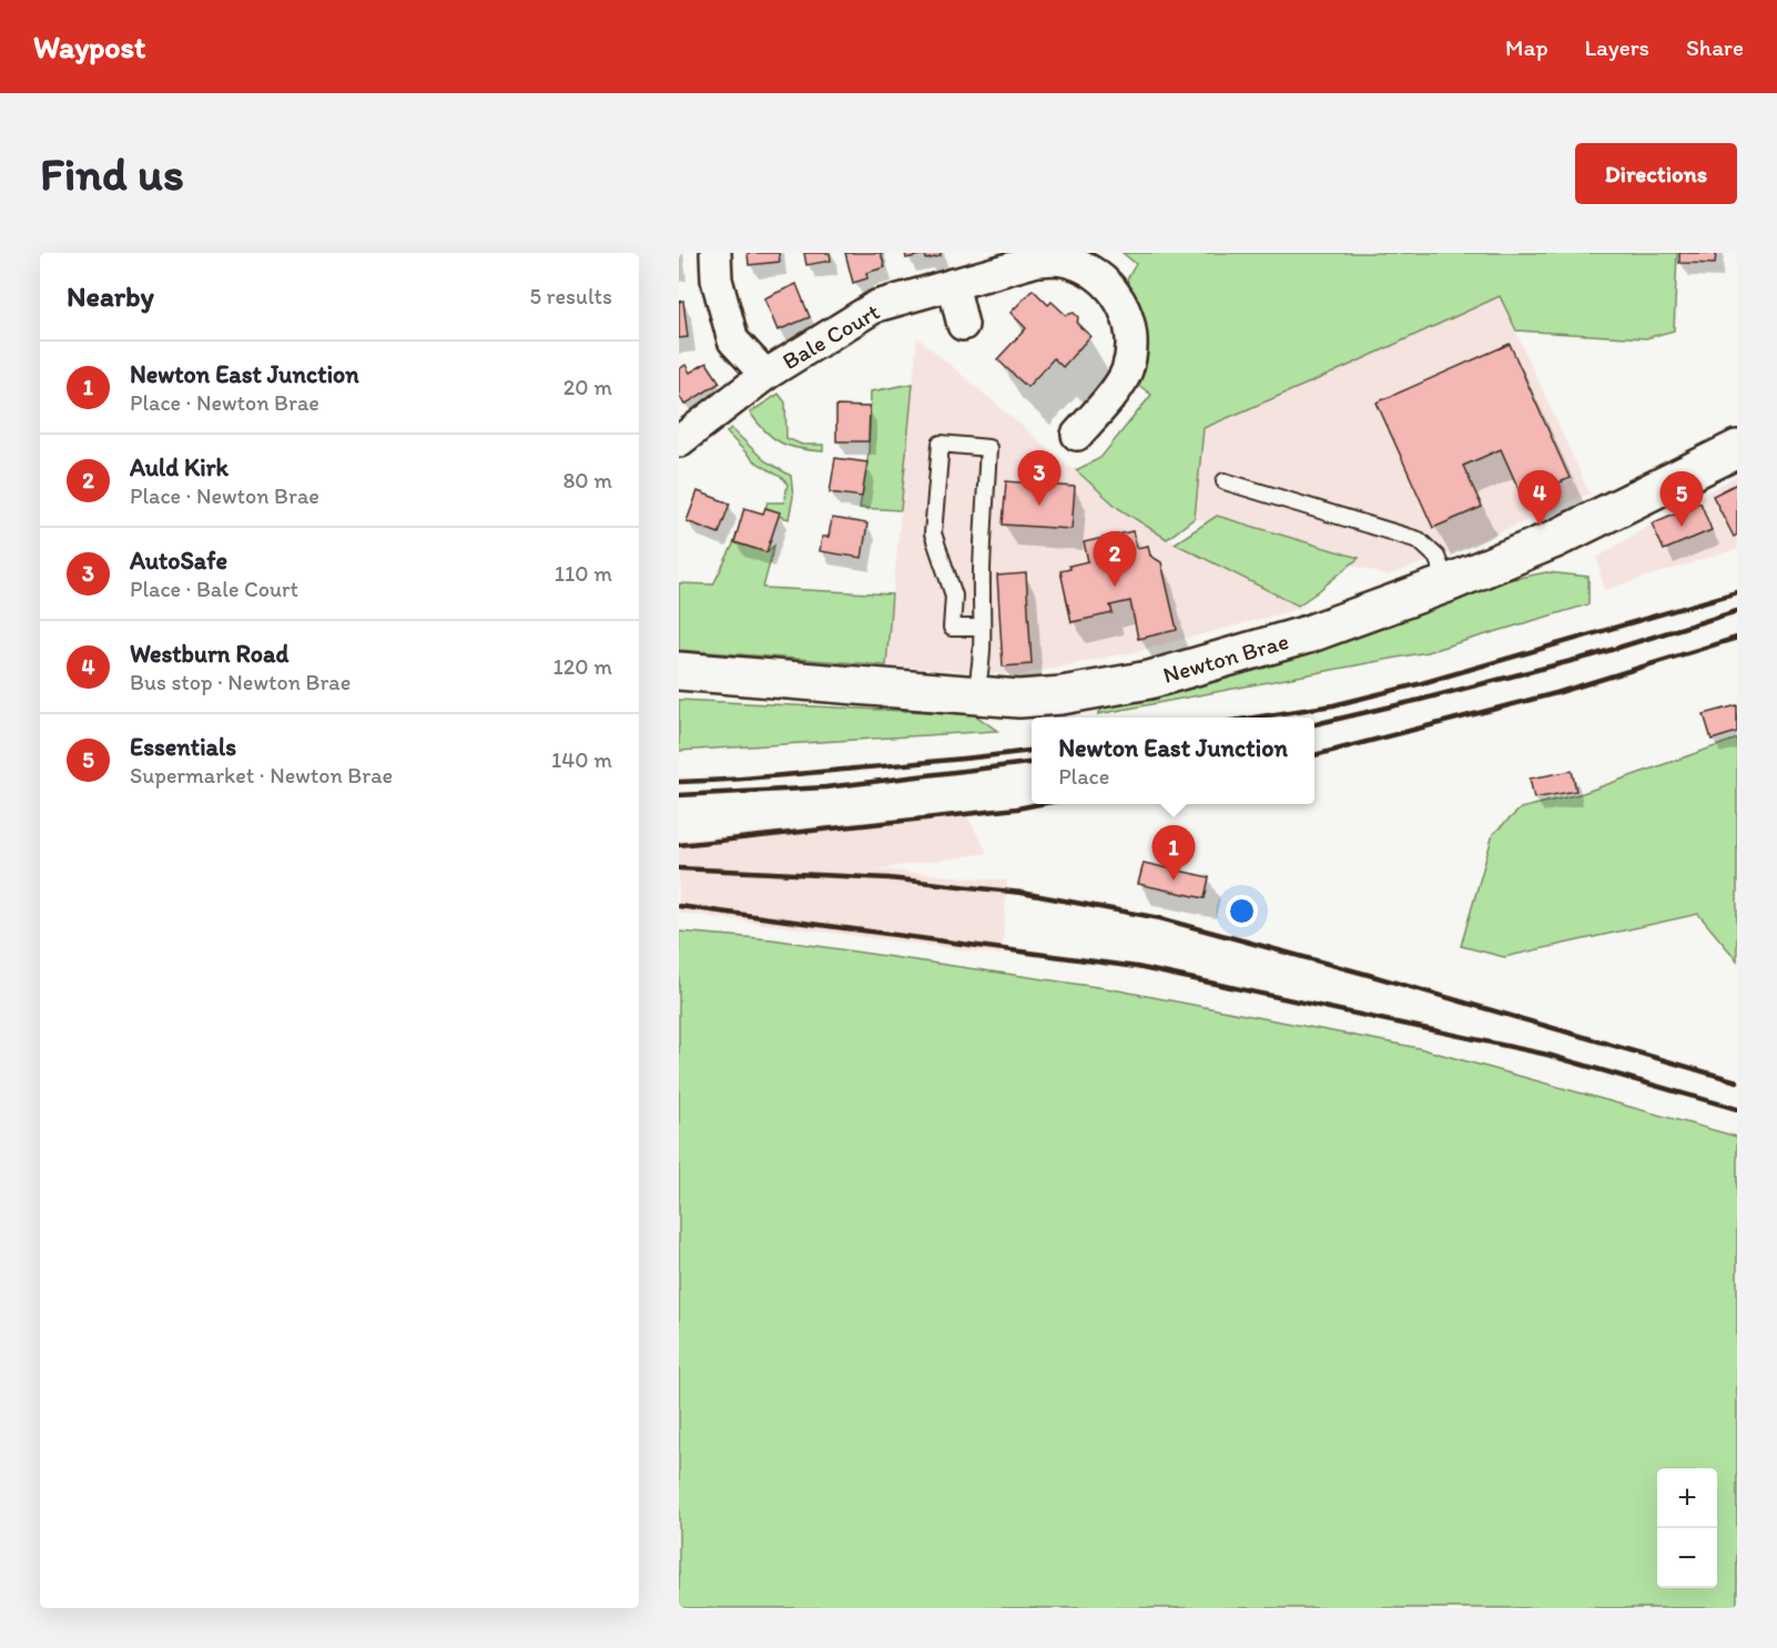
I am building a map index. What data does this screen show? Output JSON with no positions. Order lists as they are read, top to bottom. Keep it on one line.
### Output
{"streets":{"street":["Bale Court","Newton Brae"]},"page":{"header":"Waypost","nav":["Map","Layers","Share"],"buttons":"Directions","title":"Find us","heading":["Nearby","5 results"],"list":[{"mark":"1","name":"Newton East Junction","note":"Place · Newton Brae","value":"20 m"},{"mark":"2","name":"Auld Kirk","note":"Place · Newton Brae","value":"80 m"},{"mark":"3","name":"AutoSafe","note":"Place · Bale Court","value":"110 m"},{"mark":"4","name":"Westburn Road","note":"Bus stop · Newton Brae","value":"120 m"},{"mark":"5","name":"Essentials","note":"Supermarket · Newton Brae","value":"140 m"}],"pins":["3","4","5","2","1"],"popup":["Newton East Junction","Place"],"map_buttons":["+","−"]}}
